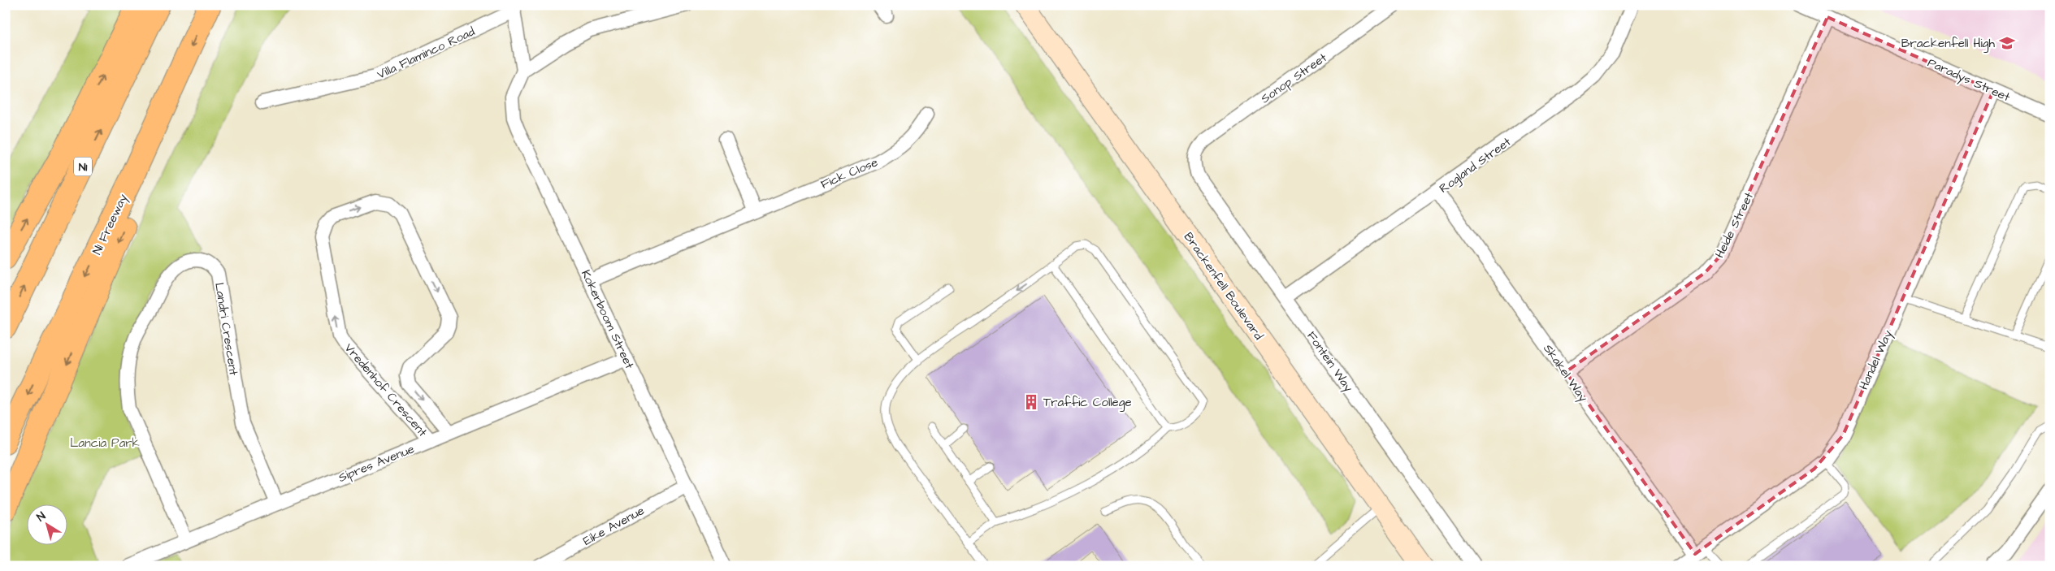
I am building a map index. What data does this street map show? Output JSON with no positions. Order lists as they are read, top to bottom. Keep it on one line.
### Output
{"streets":{"highway":["N1","N1 Freeway"],"street":["Villa Flaminco Road","Sonop Street","Paradys Street","Rogland Street","Fick Close","Heide Street","Brackenfell Boulevard","Kokerboom Street","Landri Crescent","Handel Way","Fontein Way","Skakel Way","Vredenhof Crescent","Sipres Avenue","Eike Avenue"]},"crossings":[["Villa Flaminco Road","Kokerboom Street"],["Sonop Street","Fontein Way"],["Paradys Street","Heide Street"],["Paradys Street","Handel Way"],["Rogland Street","Fontein Way"],["Rogland Street","Skakel Way"],["Fick Close","Kokerboom Street"],["Heide Street","Skakel Way"],["Kokerboom Street","Sipres Avenue"],["Kokerboom Street","Eike Avenue"],["Landri Crescent","Sipres Avenue"],["Handel Way","Skakel Way"],["Vredenhof Crescent","Sipres Avenue"]],"parks":["Lancia Park"],"places":{"school or university":["Brackenfell High"],"building":["Traffic College"]},"north":"top left"}
